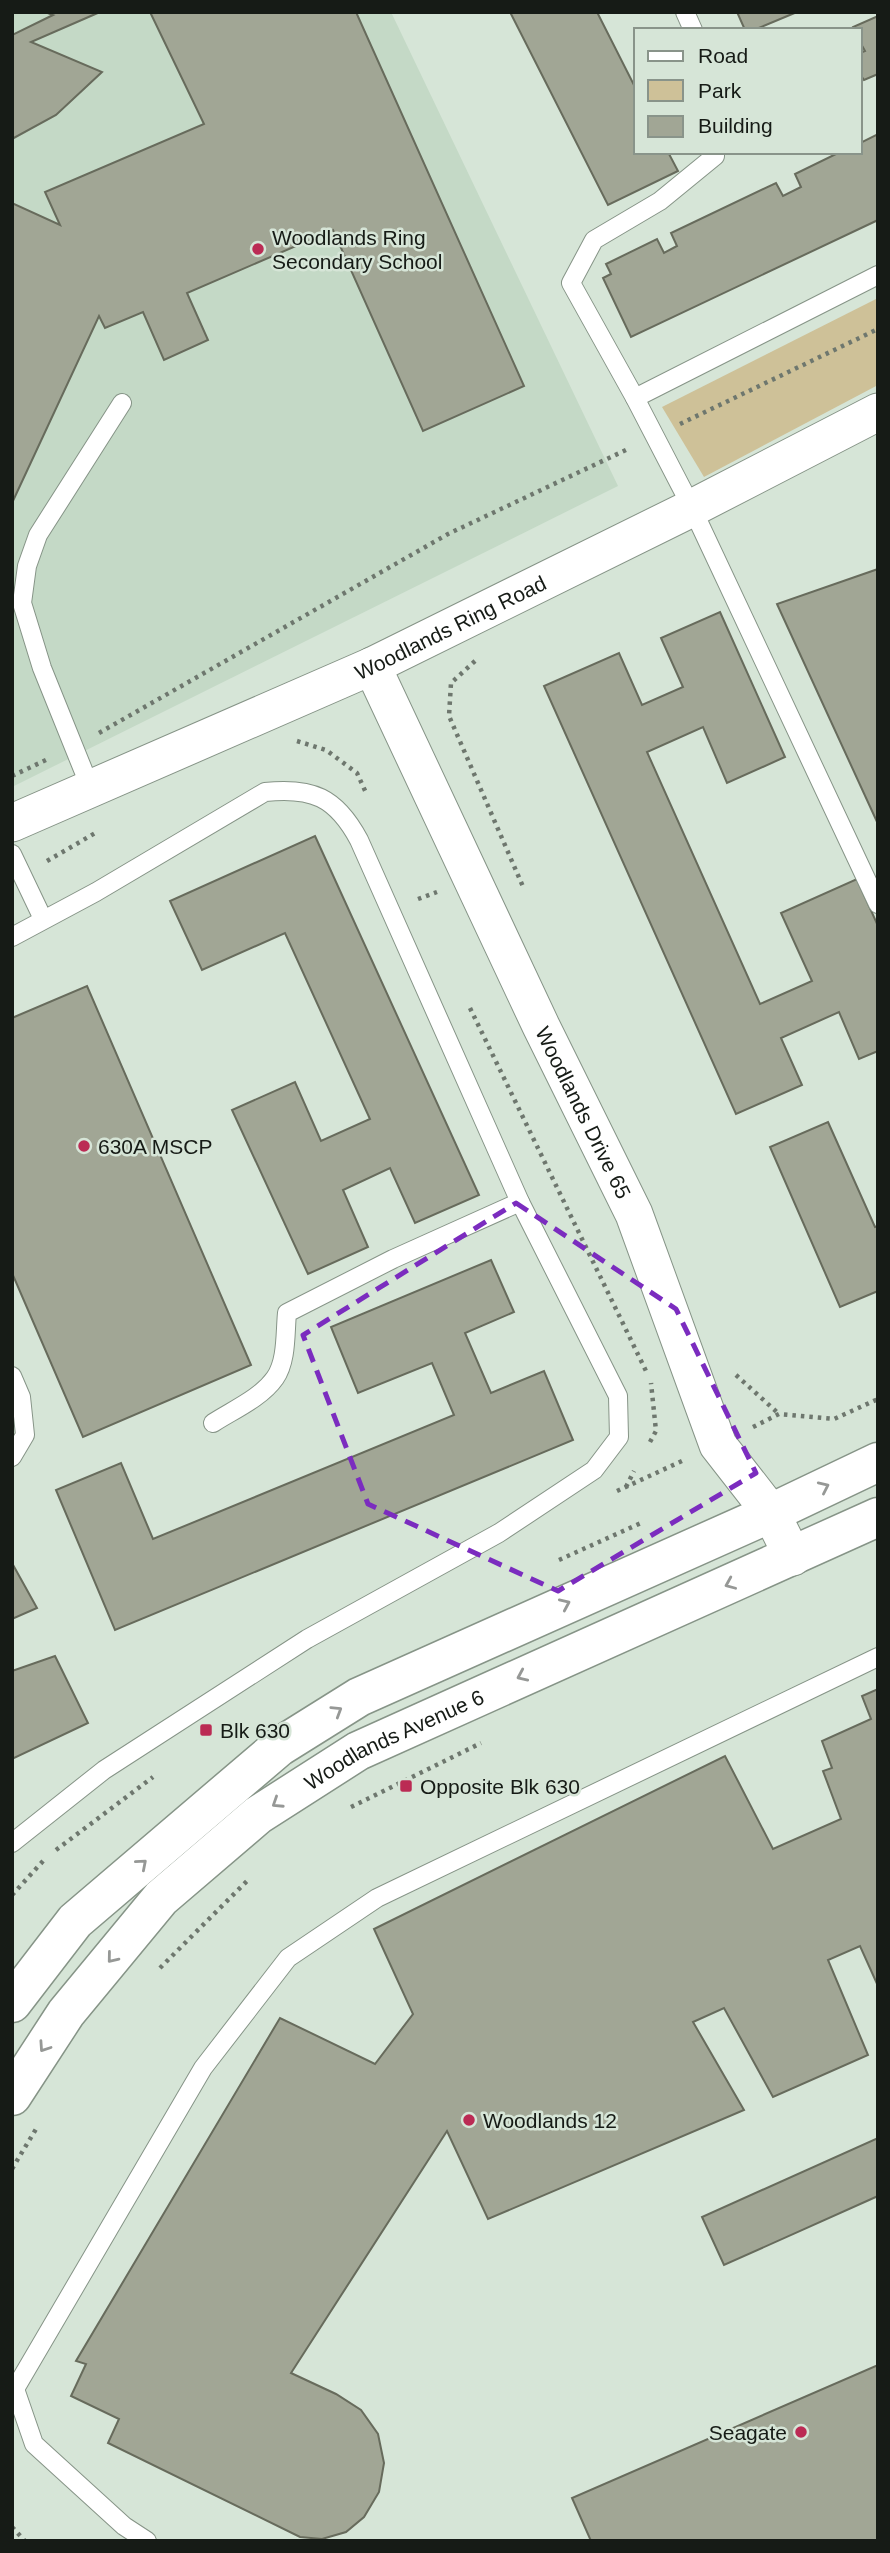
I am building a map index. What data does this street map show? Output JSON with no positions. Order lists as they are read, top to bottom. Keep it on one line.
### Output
{"streets":{"street":["Woodlands Ring Road","Woodlands Drive 65","Woodlands Avenue 6"]},"crossings":[["Woodlands Ring Road","Woodlands Drive 65"],["Woodlands Drive 65","Woodlands Avenue 6"]],"places":{"other":["Woodlands Ring Secondary School","630A MSCP","Woodlands 12","Seagate"],"transit":["Blk 630","Opposite Blk 630"]},"legend":["Road","Park","Building"]}
